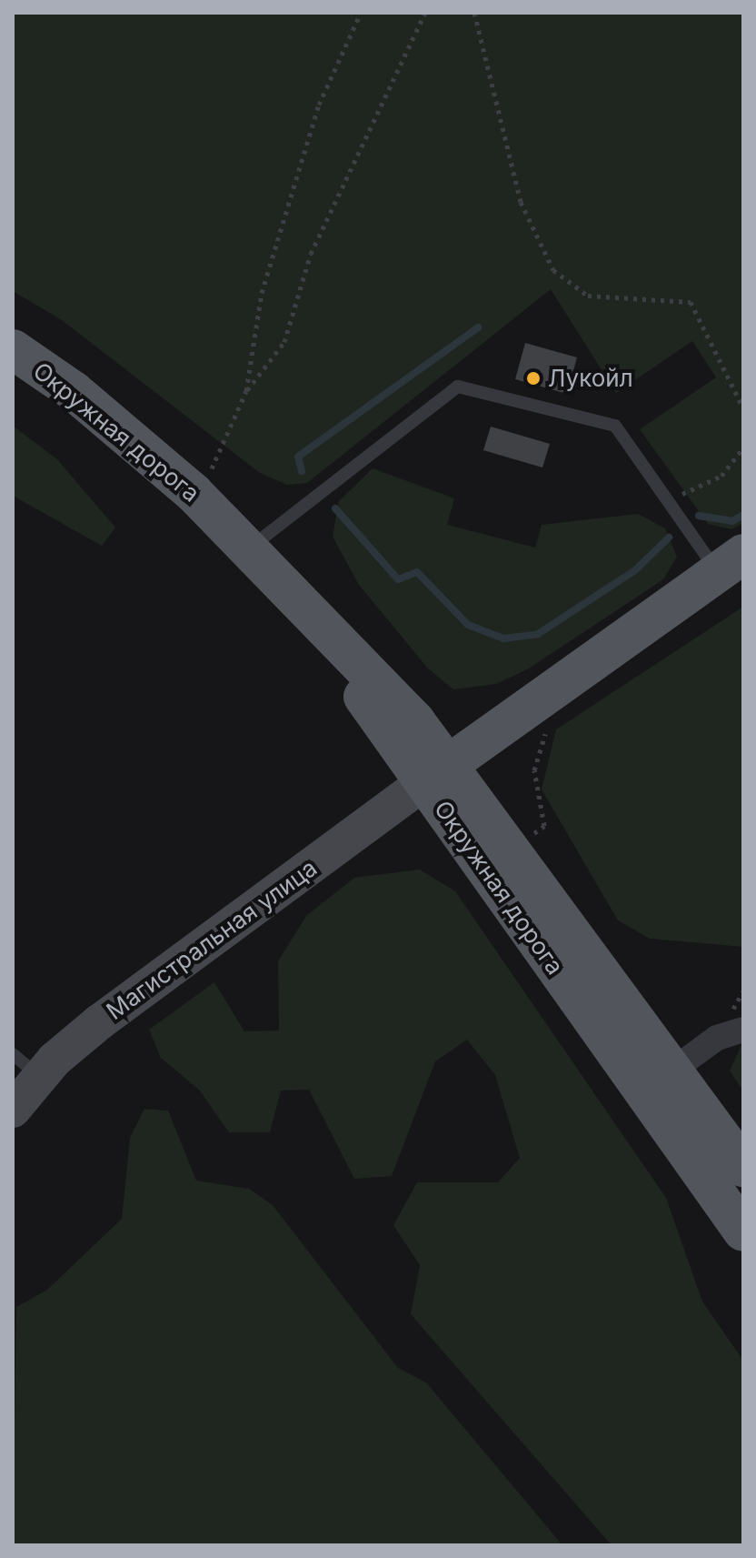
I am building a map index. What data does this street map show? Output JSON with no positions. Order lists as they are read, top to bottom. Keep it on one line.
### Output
{"streets":{"main road":["Окружная дорога","Магистральная улица"]},"crossings":[["Окружная дорога","Магистральная улица"]],"places":["Лукойл"]}
